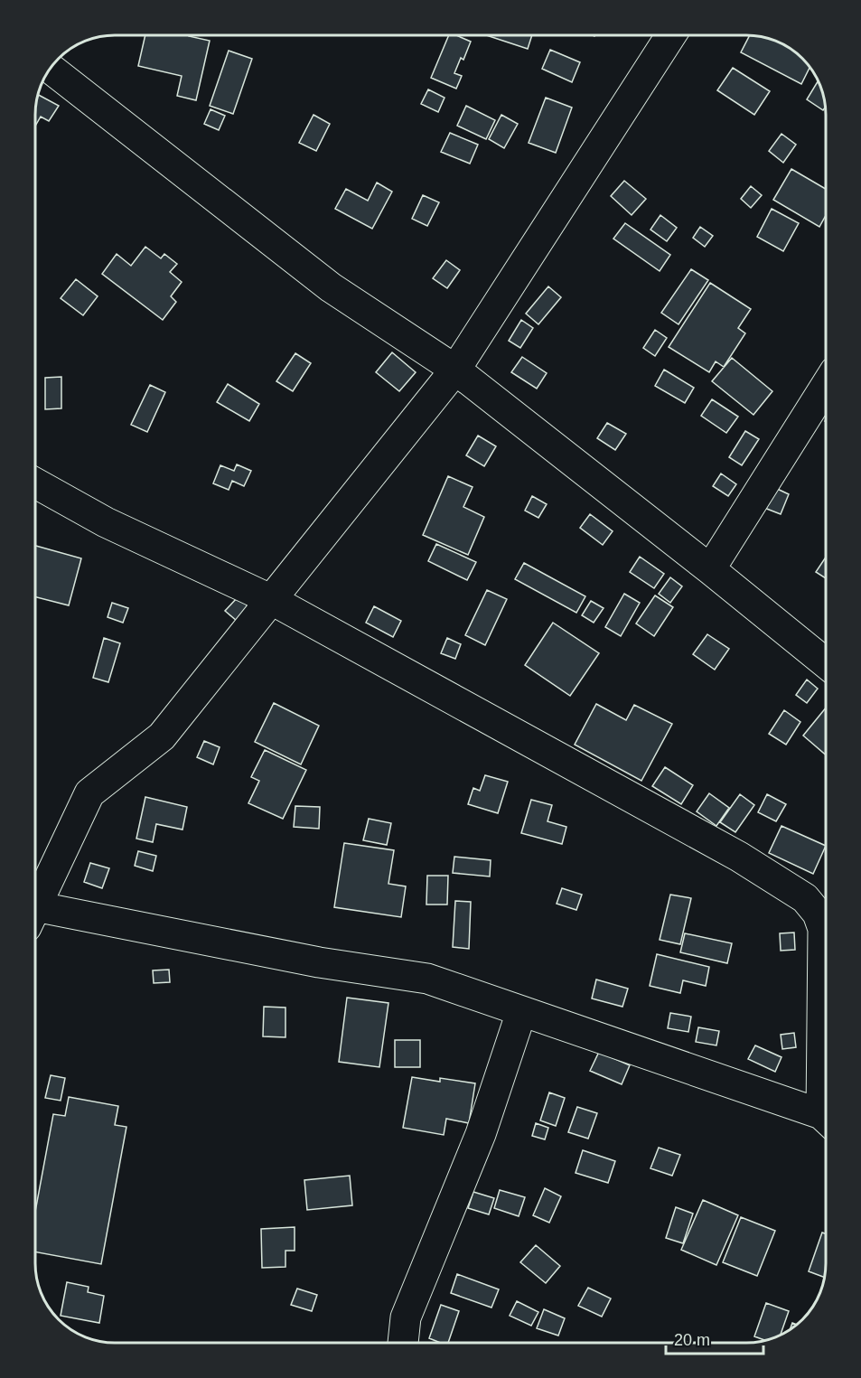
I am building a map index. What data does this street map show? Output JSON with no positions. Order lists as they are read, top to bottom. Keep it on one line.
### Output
{"scale_bar":"20 m"}
